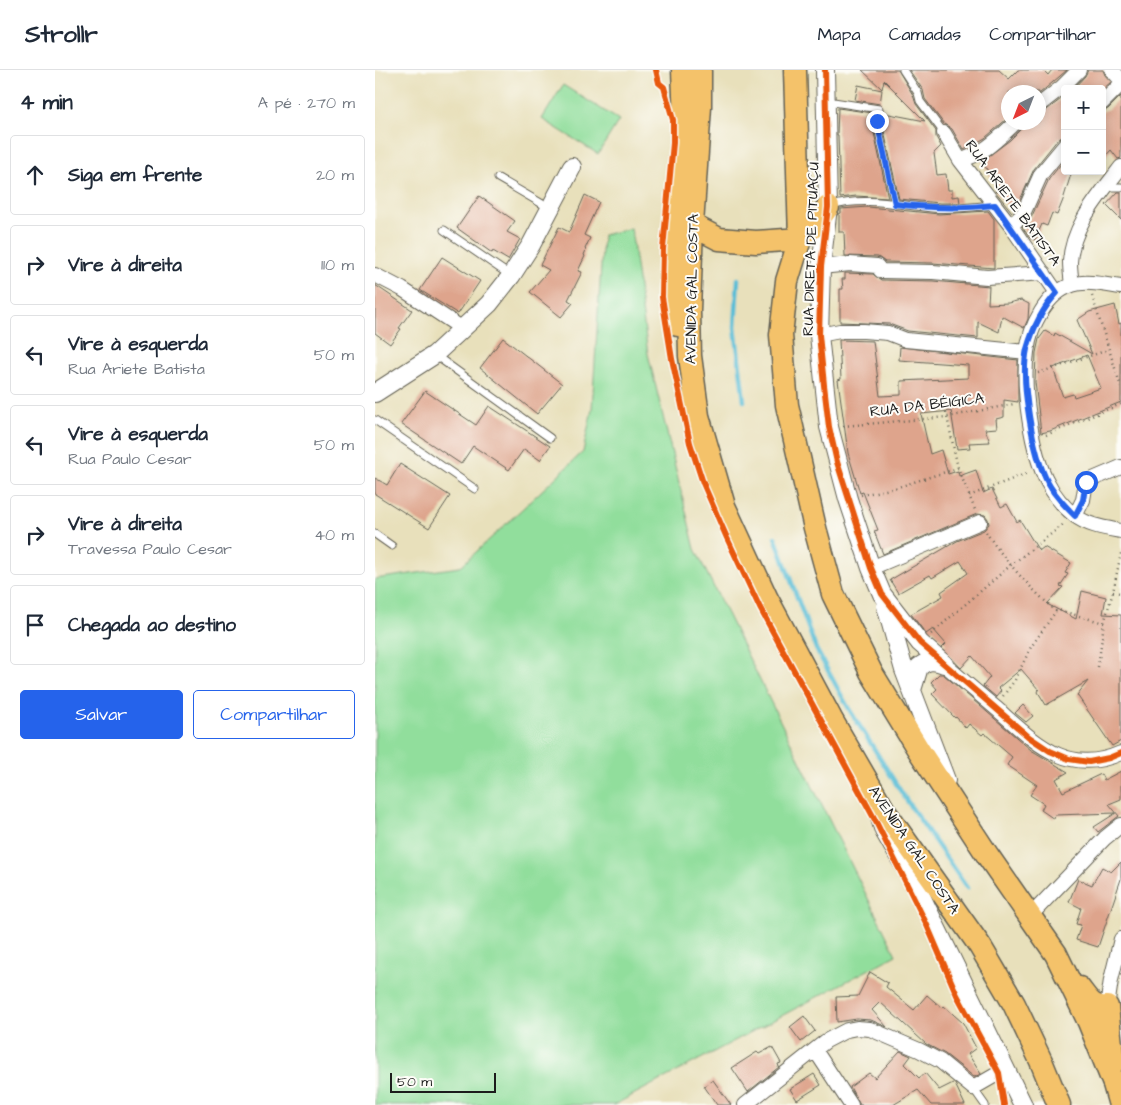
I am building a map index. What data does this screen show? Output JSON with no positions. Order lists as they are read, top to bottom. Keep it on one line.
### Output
{"streets":{"main road":["AVENIDA GAL COSTA"],"street":["RUA ARIETE BATISTA","RUA DIRETA DE PITUAÇU"],"path":["RUA DA BÉIGICA"]},"crossings":[["RUA DIRETA DE PITUAÇU","RUA DA BÉIGICA"]],"scale_bar":"50 m","north":"bottom left","page":{"header":"Strollr","nav":["Mapa","Camadas","Compartilhar"],"heading":["4 min","A pé · 270 m"],"map_buttons":["+","−"],"list":[["Siga em frente","20 m"],["Vire à direita","110 m"],["Vire à esquerda","Rua Ariete Batista","50 m"],["Vire à esquerda","Rua Paulo Cesar","50 m"],["Vire à direita","Travessa Paulo Cesar","40 m"],"Chegada ao destino"],"buttons":["Salvar","Compartilhar"],"scale":"50 m"}}
